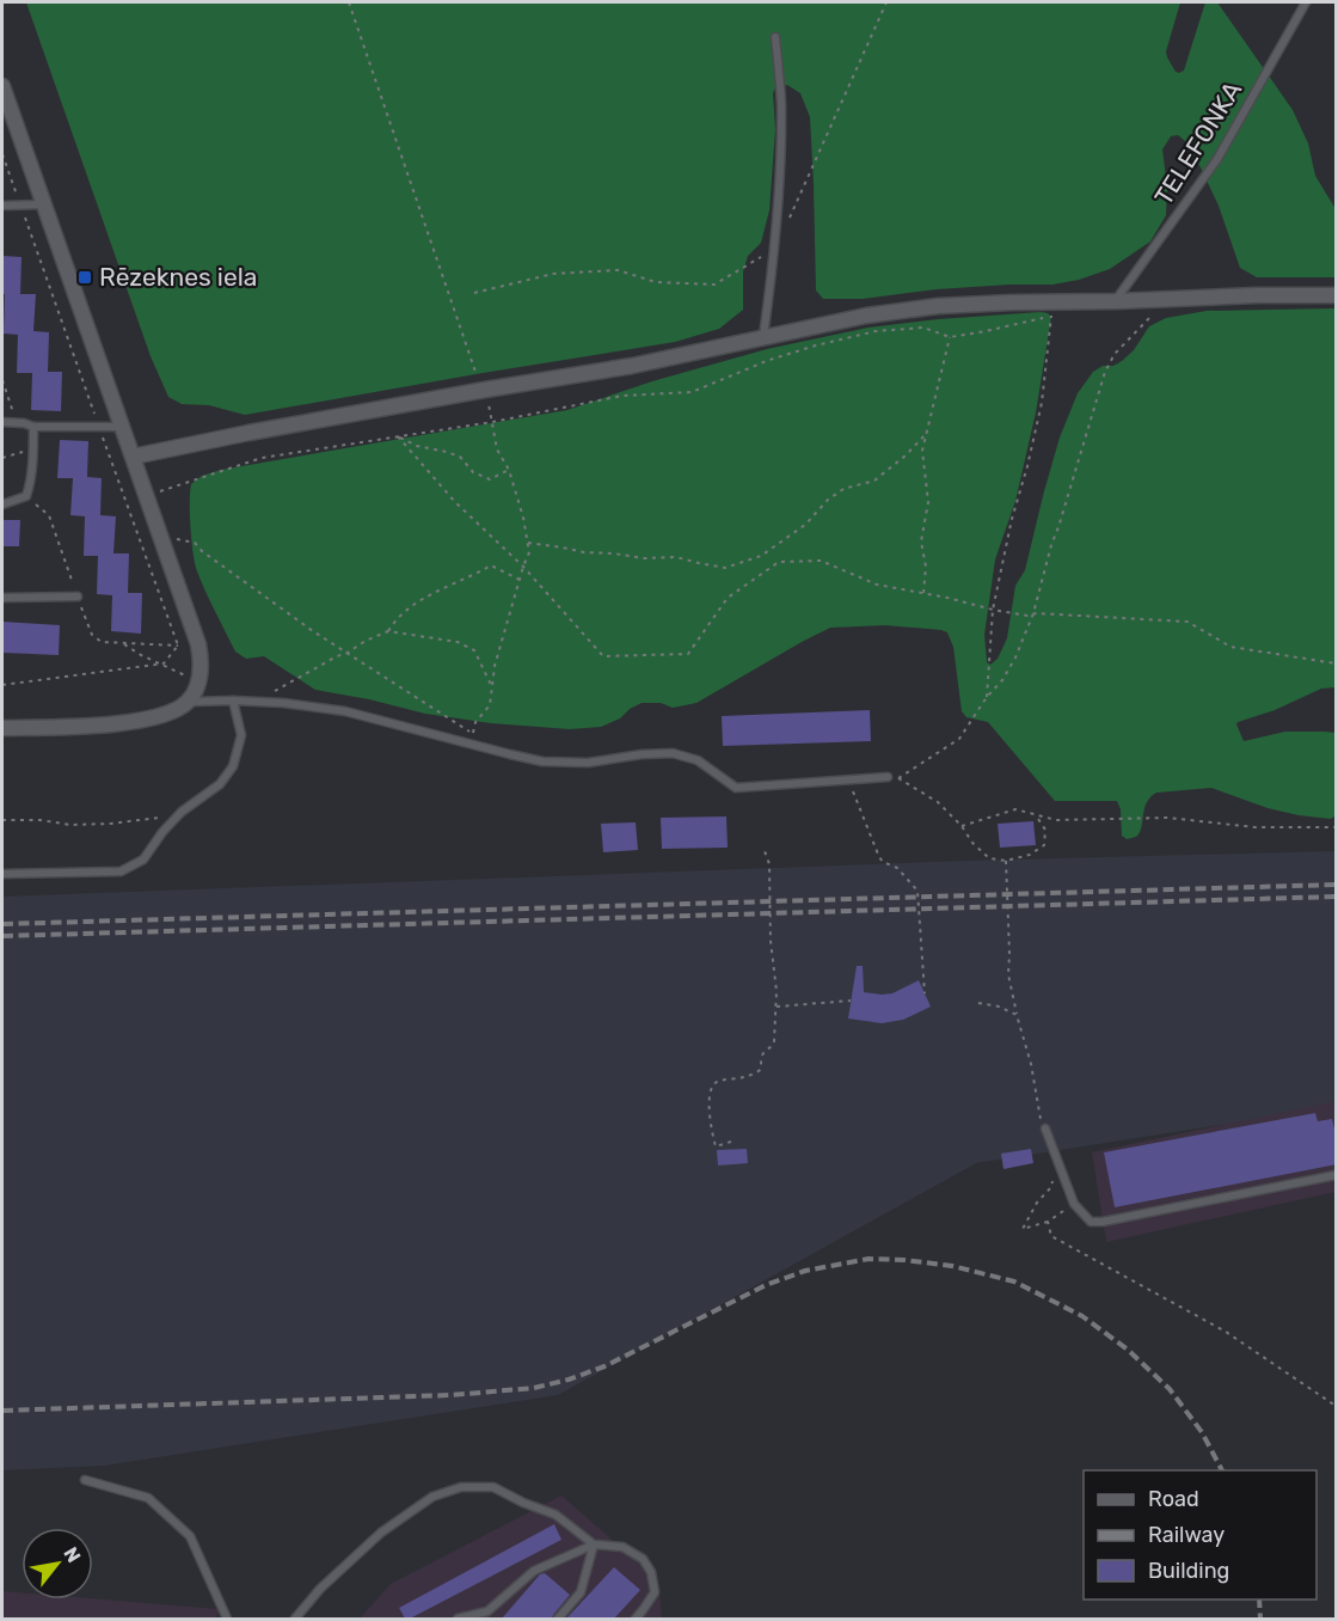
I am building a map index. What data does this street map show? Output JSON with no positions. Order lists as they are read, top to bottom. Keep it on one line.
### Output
{"streets":{"lane":["TELEFONKA"]},"places":{"transit":["Rēzeknes iela"]},"legend":["Road","Railway","Building"],"north":"top right"}
